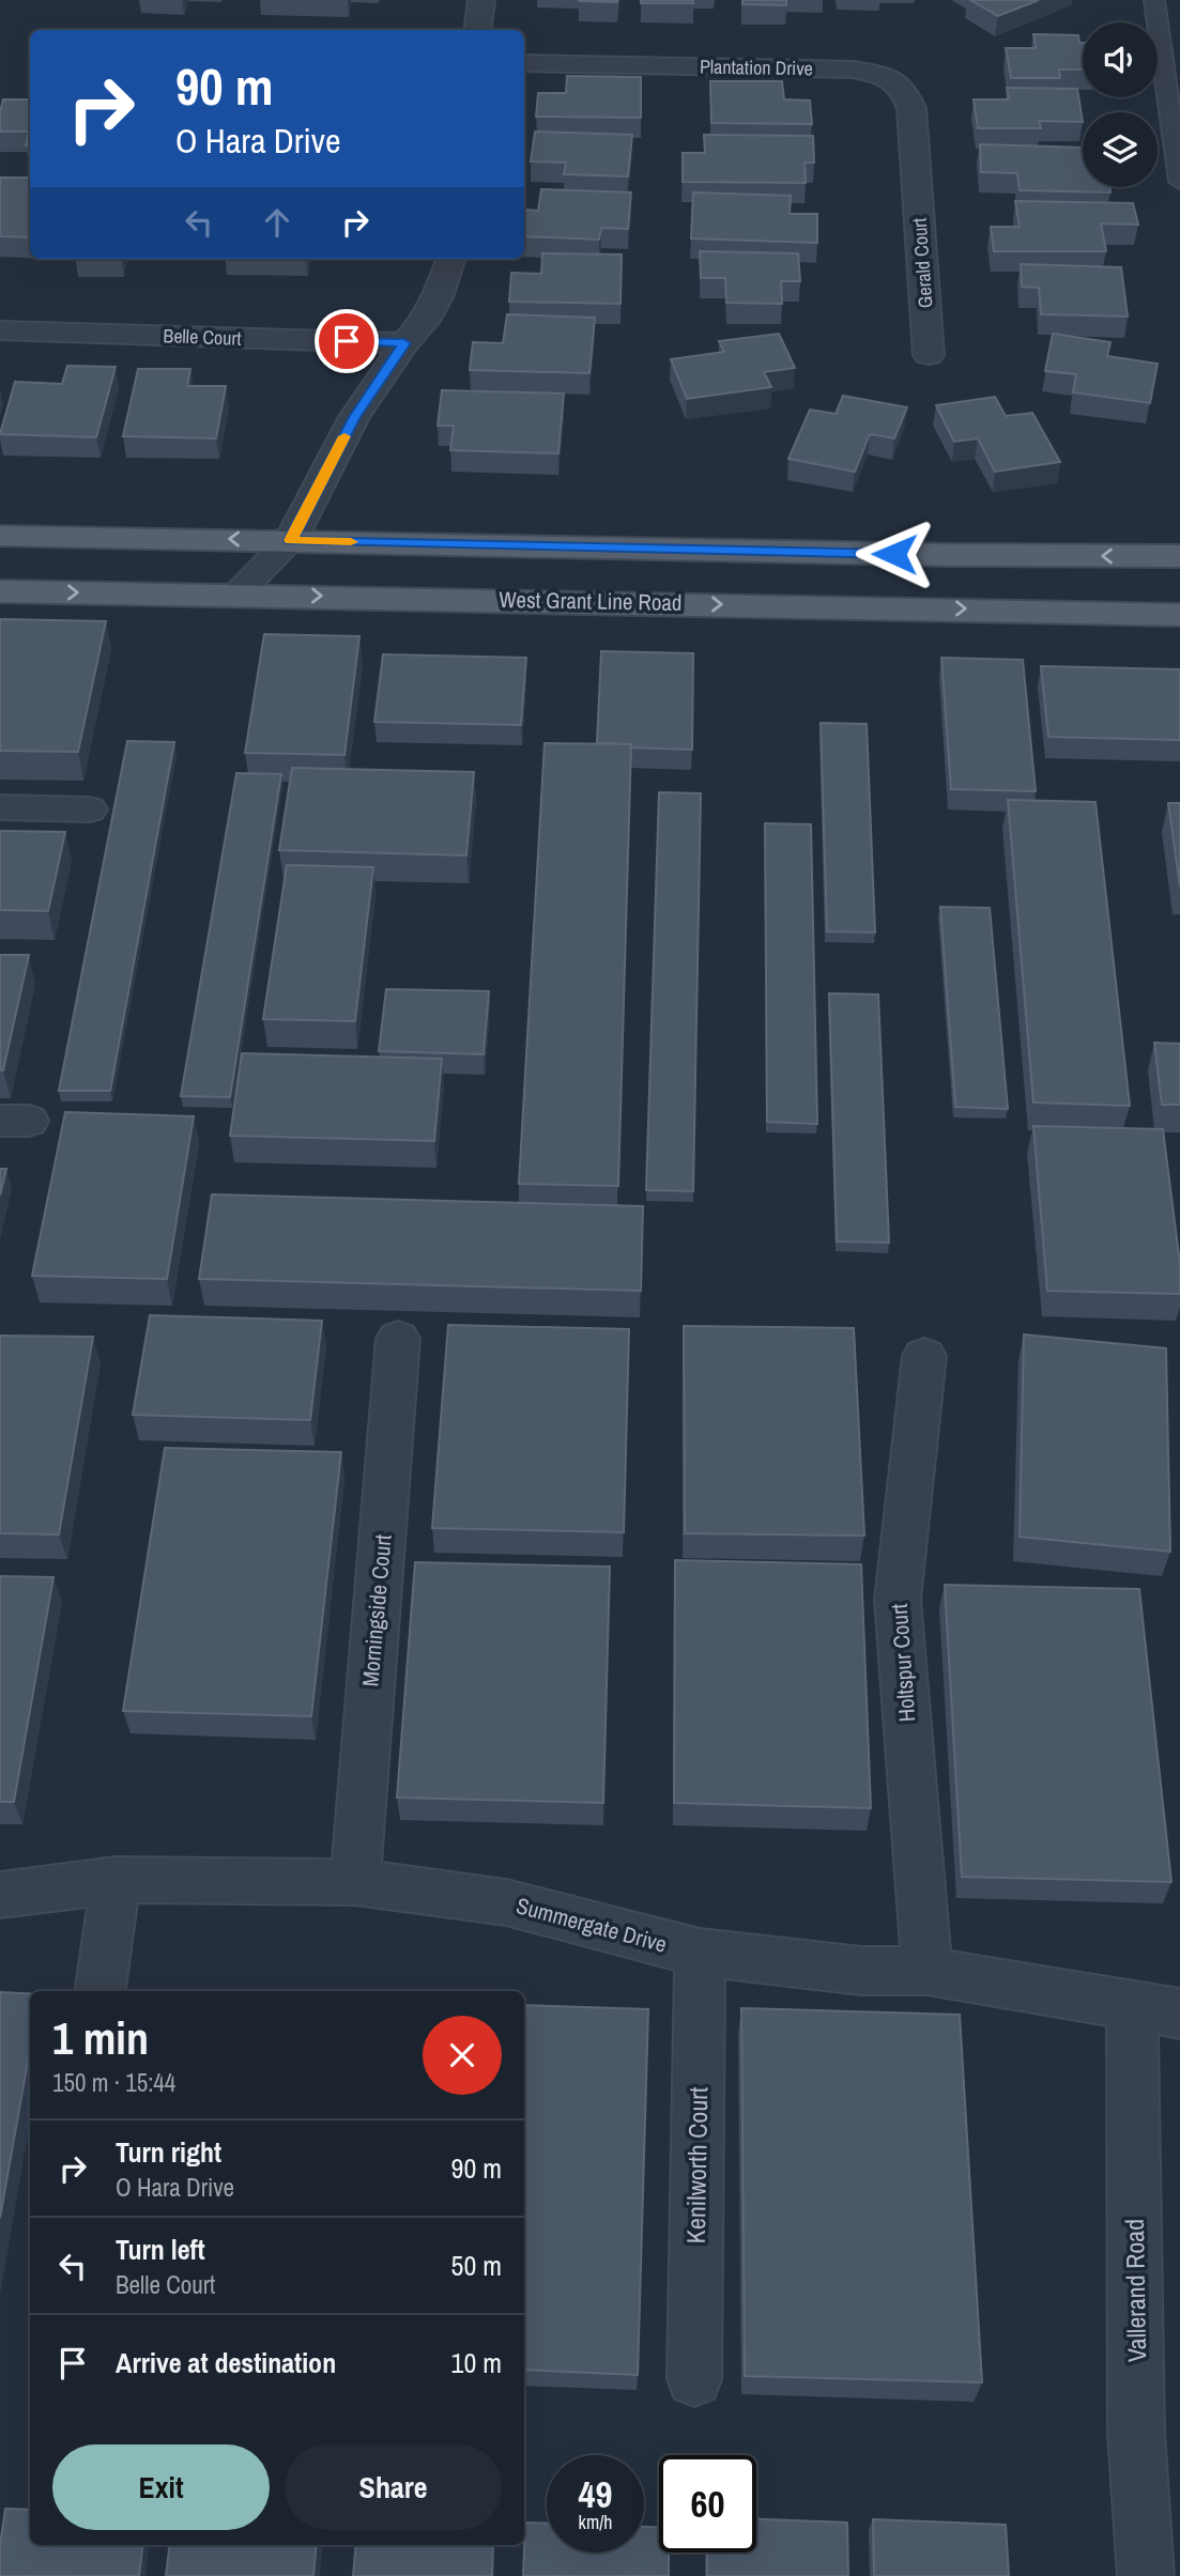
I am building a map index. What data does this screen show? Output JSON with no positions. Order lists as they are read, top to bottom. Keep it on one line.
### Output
{"streets":{"main road":["West Grant Line Road"],"street":["Plantation Drive","Gerald Court","Belle Court","Morningside Court","Holtspur Court","Summergate Drive","Kenilworth Court","Vallerand Road"]},"crossings":[["Plantation Drive","Gerald Court"],["Morningside Court","Summergate Drive"],["Holtspur Court","Summergate Drive"],["Summergate Drive","Kenilworth Court"],["Summergate Drive","Vallerand Road"]],"page":{"turn":["90 m","O Hara Drive"],"heading":["1 min","150 m · 15:44"],"list":[{"name":"Turn right","note":"O Hara Drive","value":"90 m"},{"name":"Turn left","note":"Belle Court","value":"50 m"},{"name":"Arrive at destination","value":"10 m"}],"buttons":["Exit","Share"],"speed":"49 km/h","limit":"60"}}
